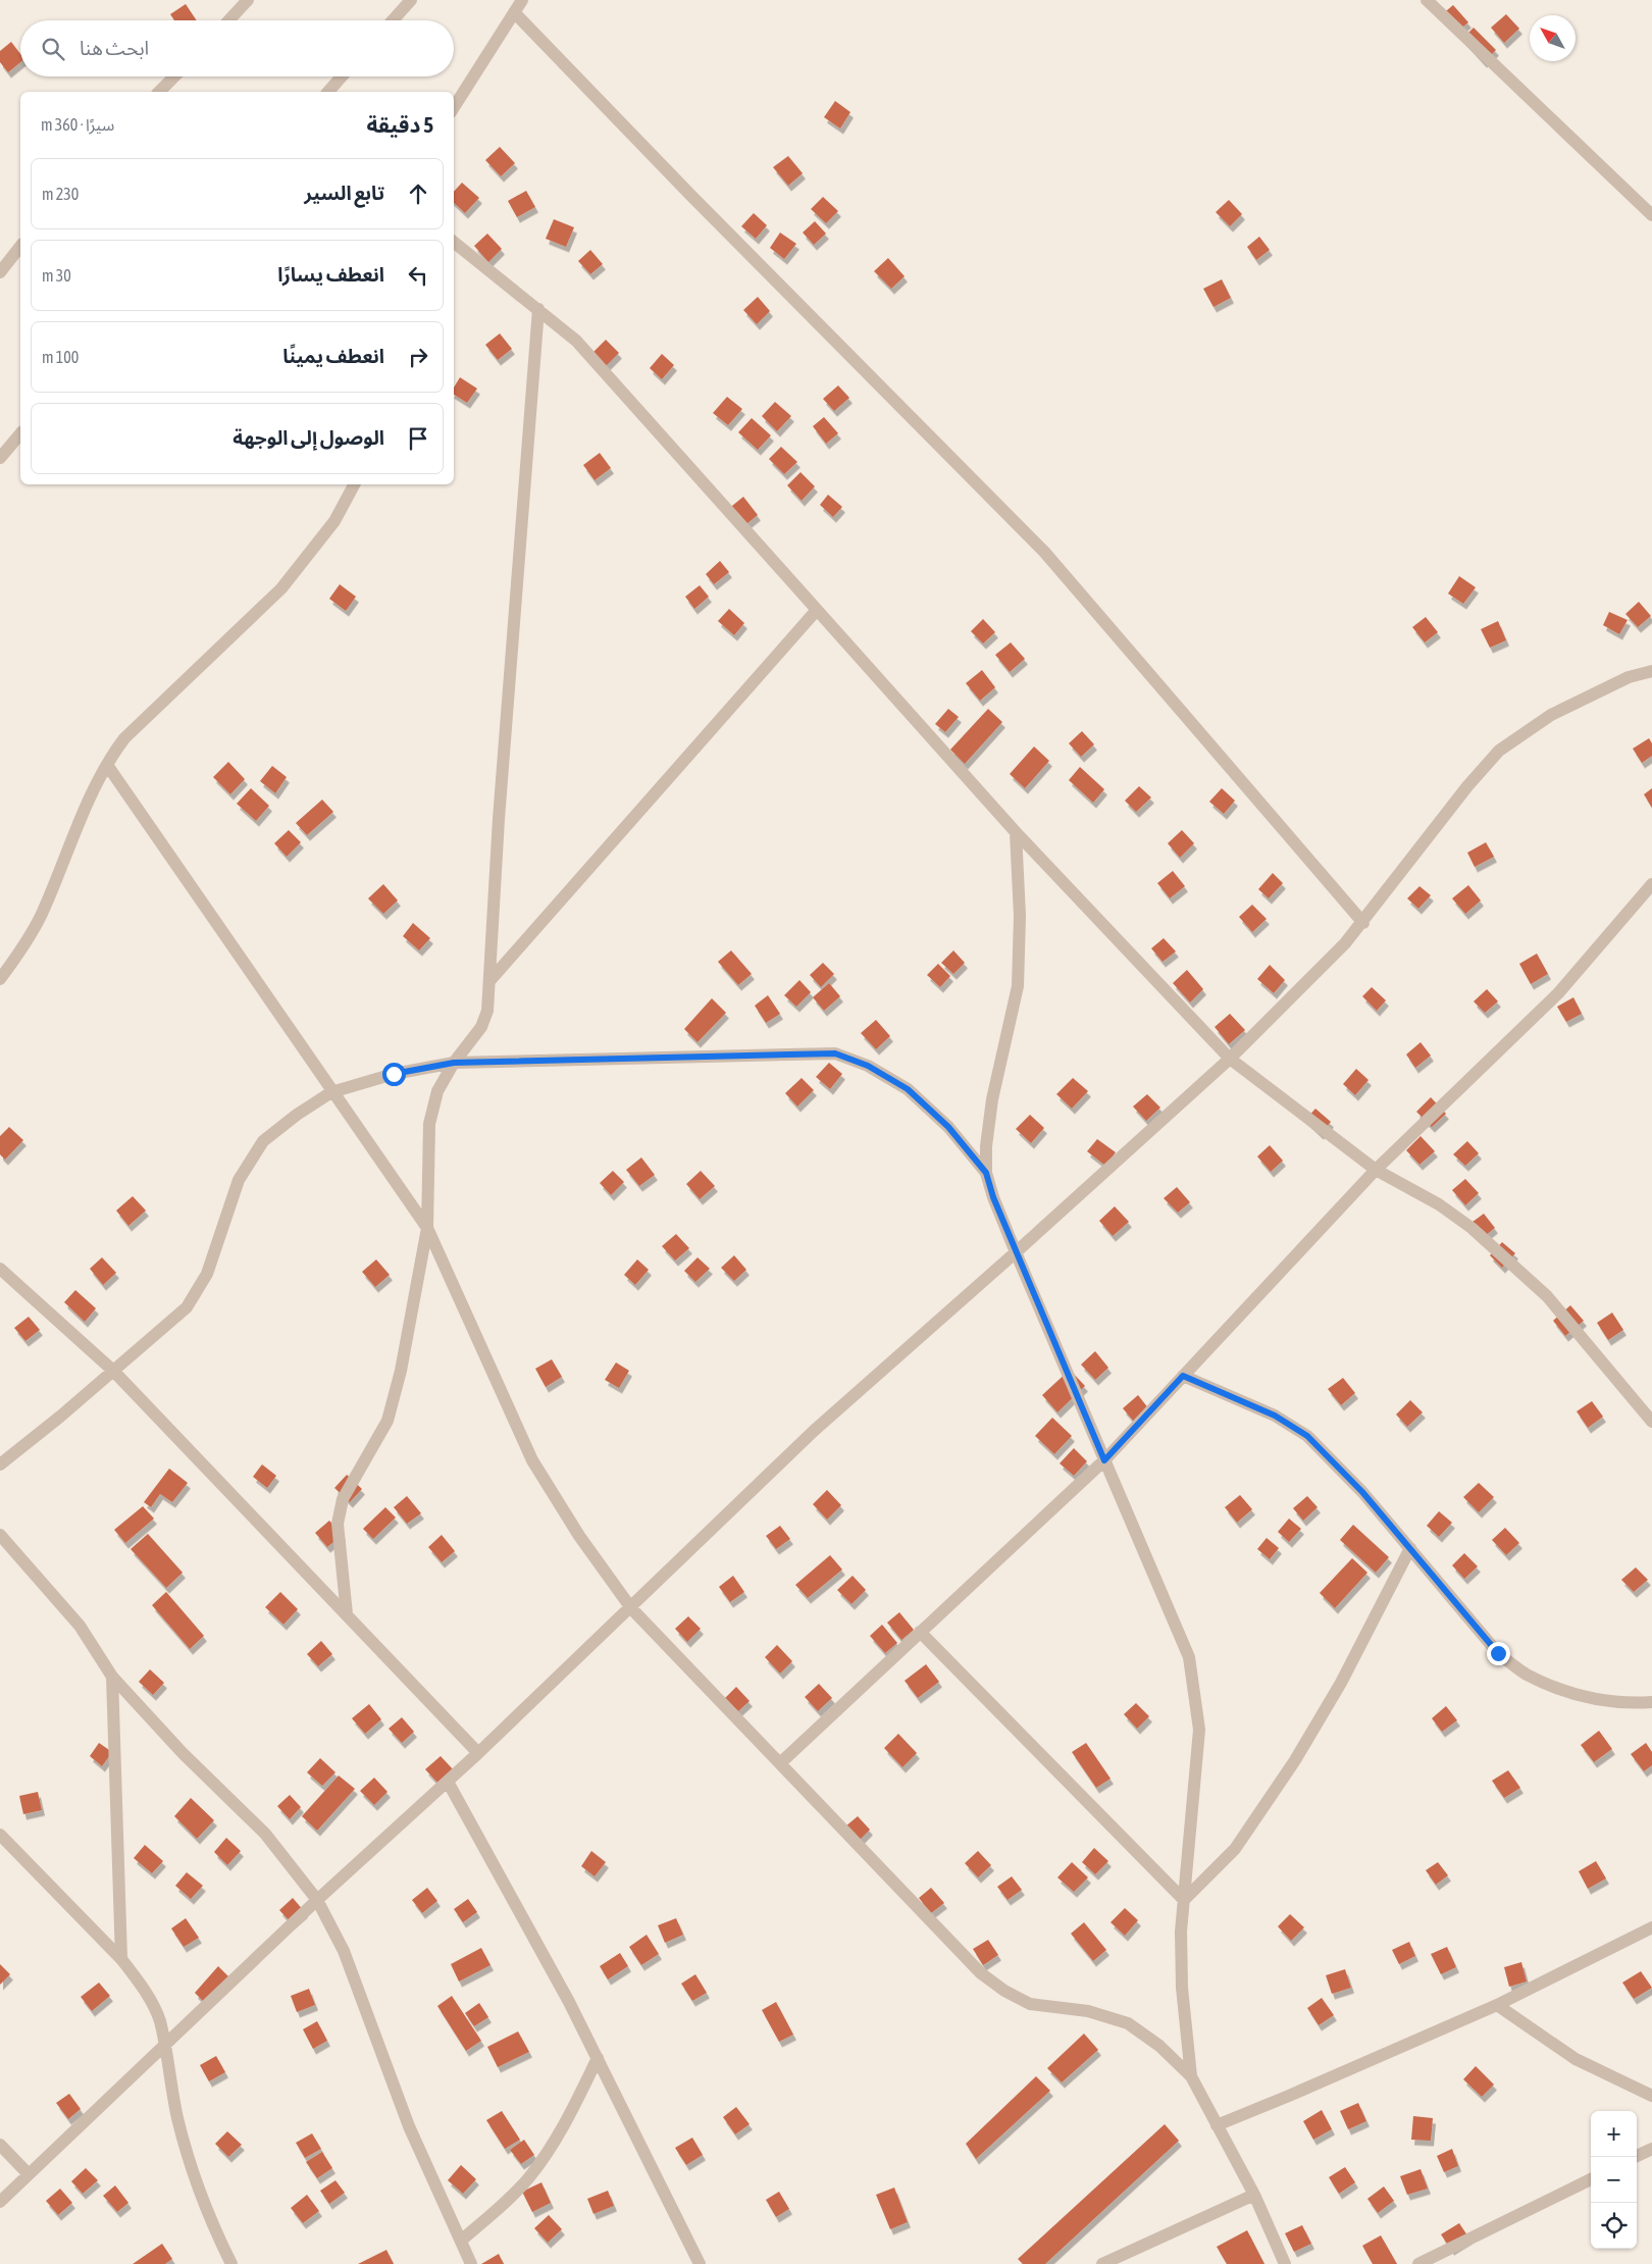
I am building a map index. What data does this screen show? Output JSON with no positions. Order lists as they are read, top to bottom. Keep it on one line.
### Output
{"north":"top left","page":{"search":"ابحث هنا","heading":["5 دقيقة","سيرًا · 360 m"],"list":[["تابع السير","230 m"],["انعطف يسارًا","30 m"],["انعطف يمينًا","100 m"],"الوصول إلى الوجهة"],"map_buttons":["+","−"]}}
